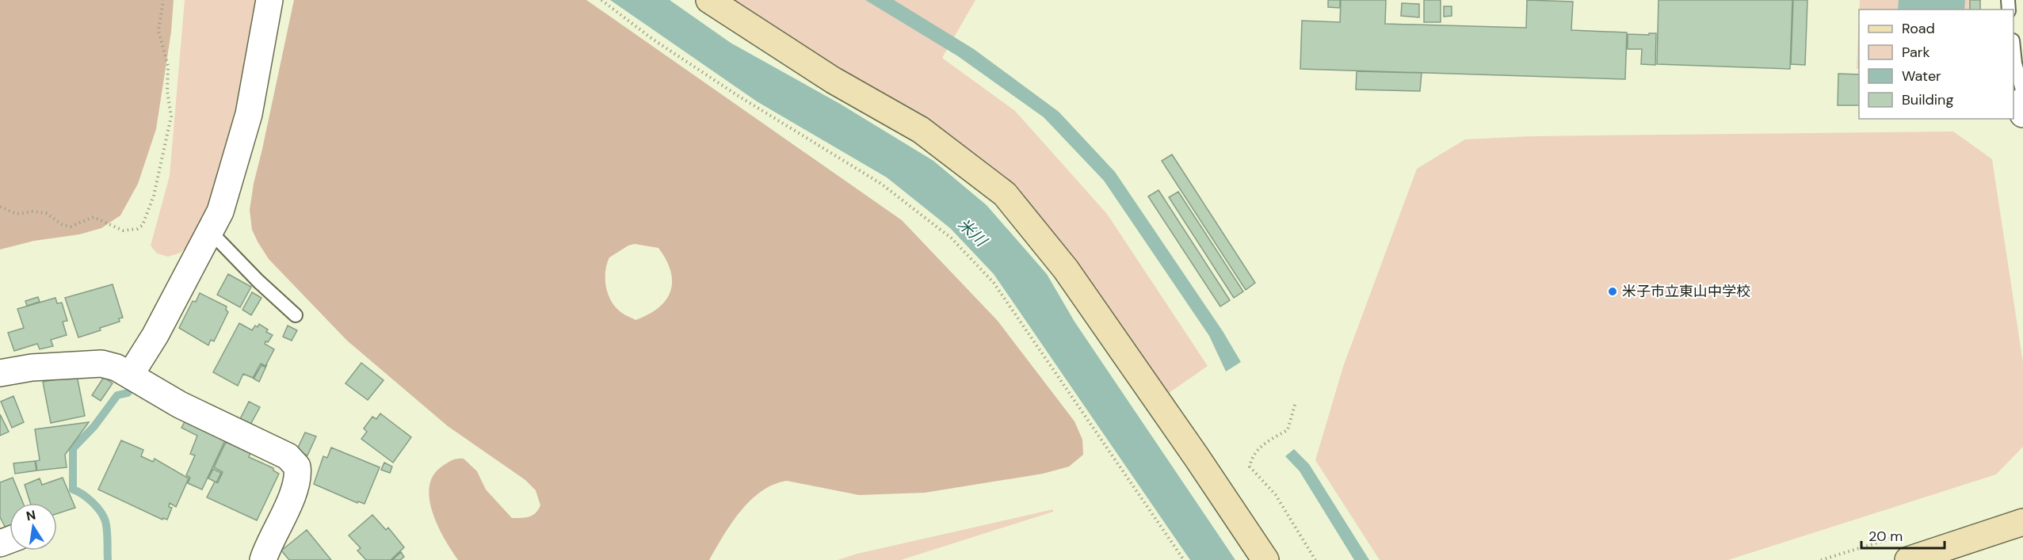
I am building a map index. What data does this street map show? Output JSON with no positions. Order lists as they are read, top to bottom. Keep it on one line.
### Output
{"water":["米川"],"places":["米子市立東山中学校"],"legend":["Road","Park","Water","Building"],"scale_bar":"20 m","north":"top"}
